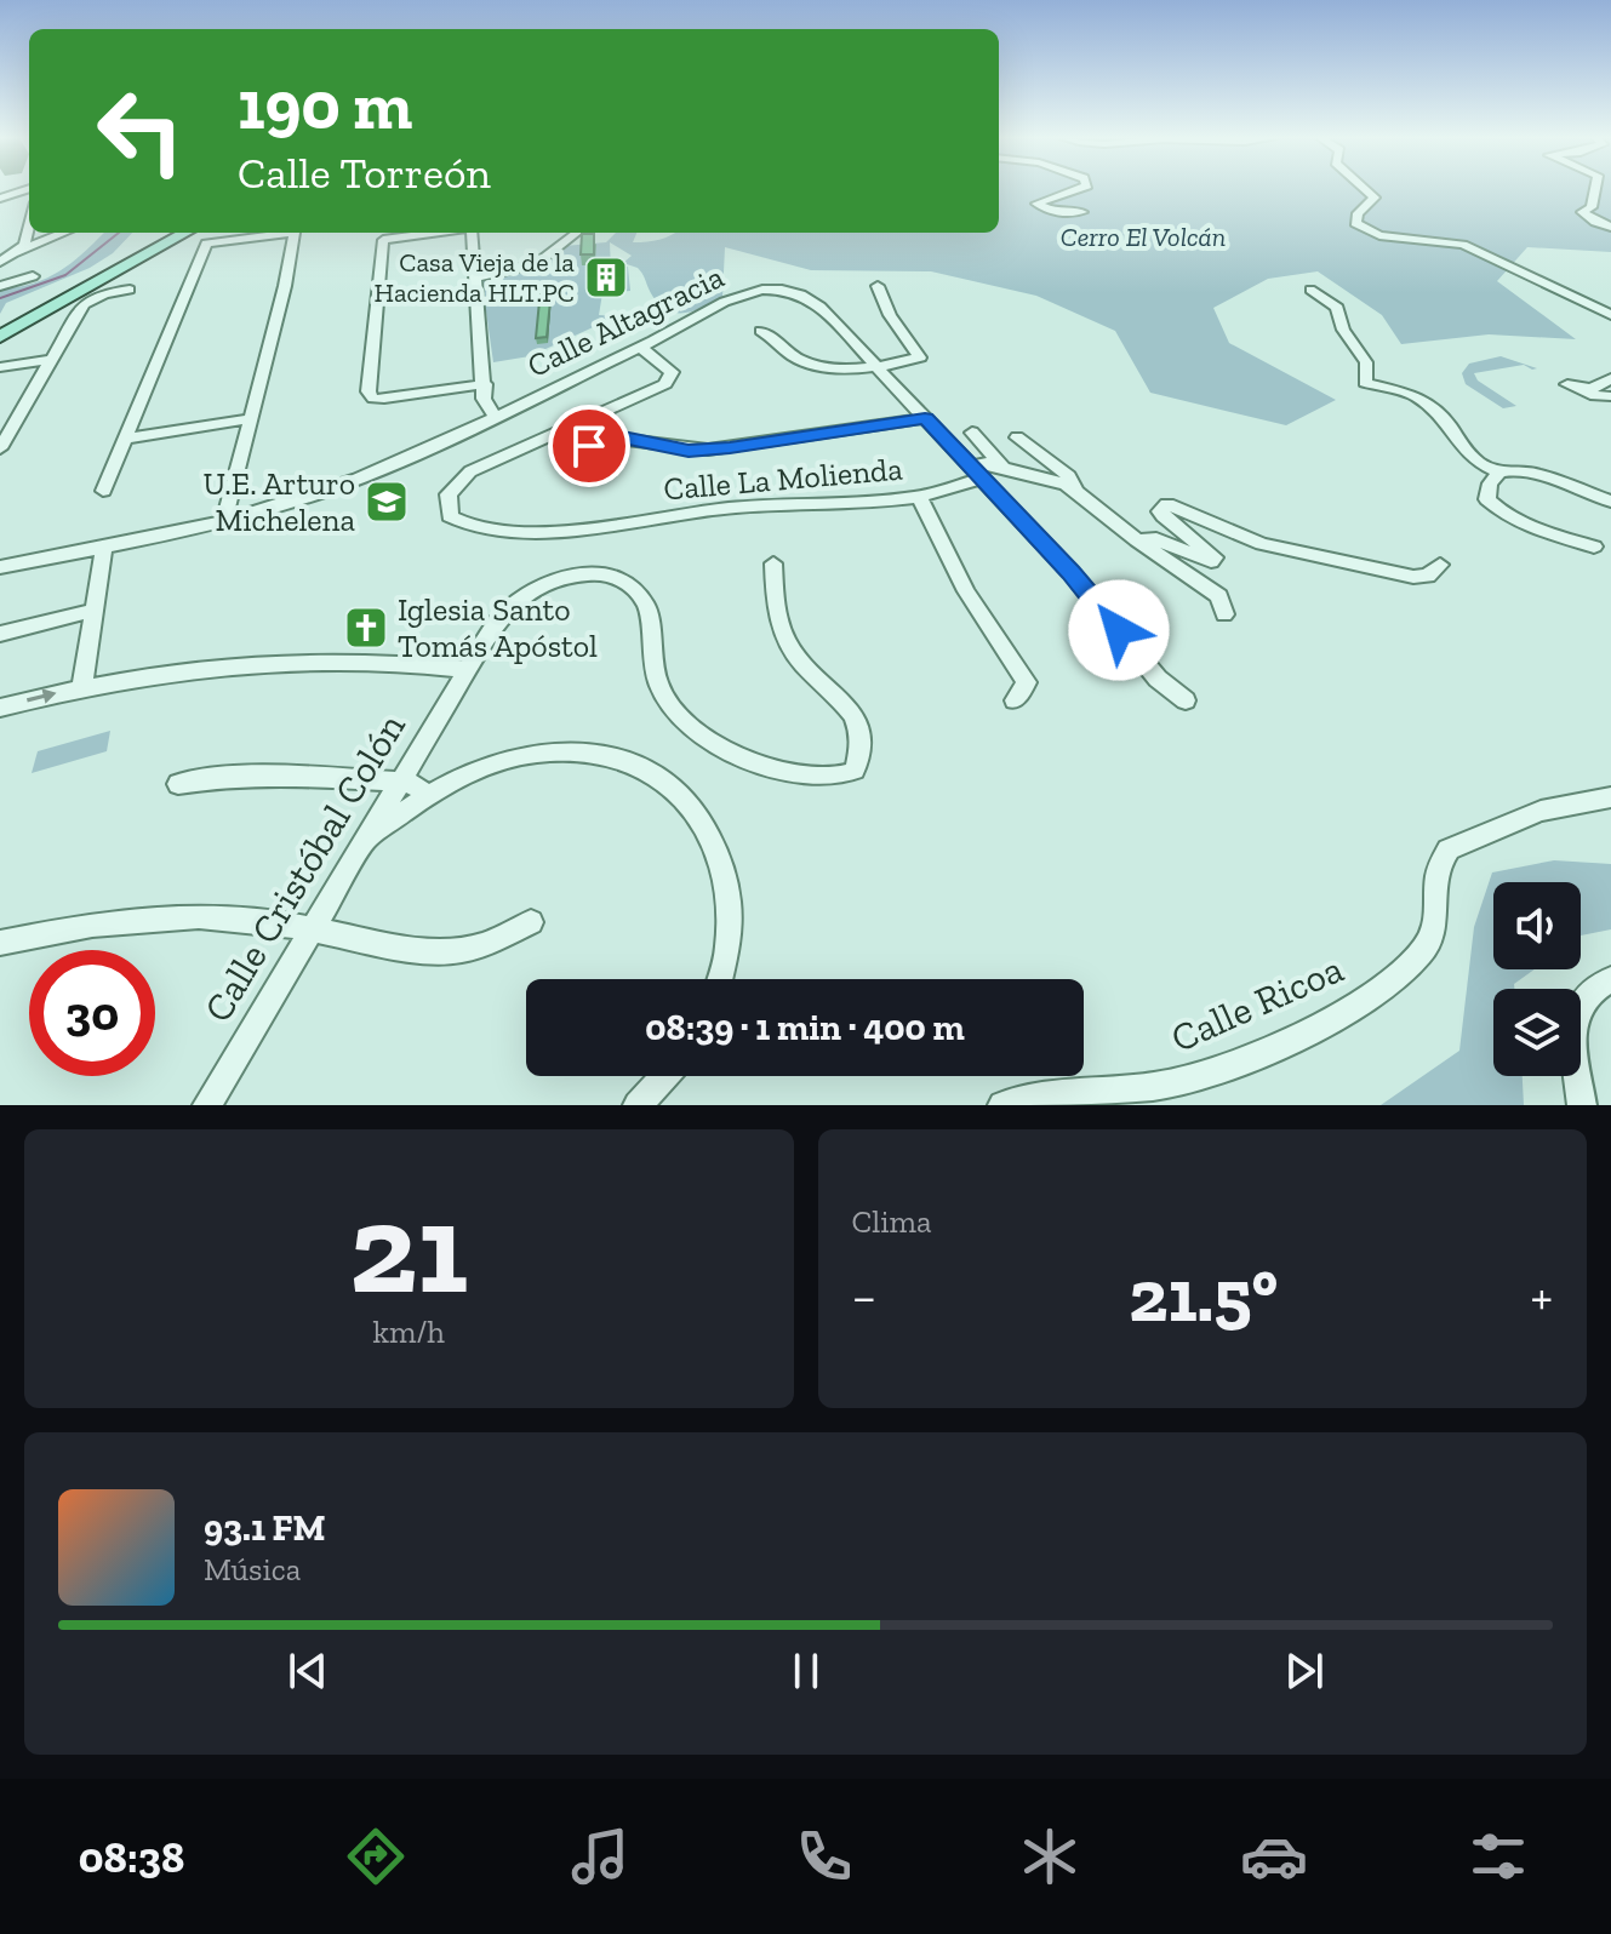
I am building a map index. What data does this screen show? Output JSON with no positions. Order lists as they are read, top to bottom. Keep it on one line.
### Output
{"streets":{"street":["Calle Altagracia","Calle La Molienda","Calle Cristóbal Colón","Calle Ricoa"]},"crossings":[["Calle Altagracia","Calle La Molienda"]],"parks":["Cerro El Volcán"],"places":{"building":["Casa Vieja de la Hacienda HLT.PC"],"school or university":["U.E. Arturo Michelena"],"church":["Iglesia Santo Tomás Apóstol"]},"page":{"turn":["190 m","Calle Torreón"],"limit":"30","trip":"08:39 · 1 min · 400 m","tile":[["21","km/h"],"Clima"],"heat":["−","21.5°","+"],"song":["93.1 FM","Música"],"tabs":"08:38"}}
